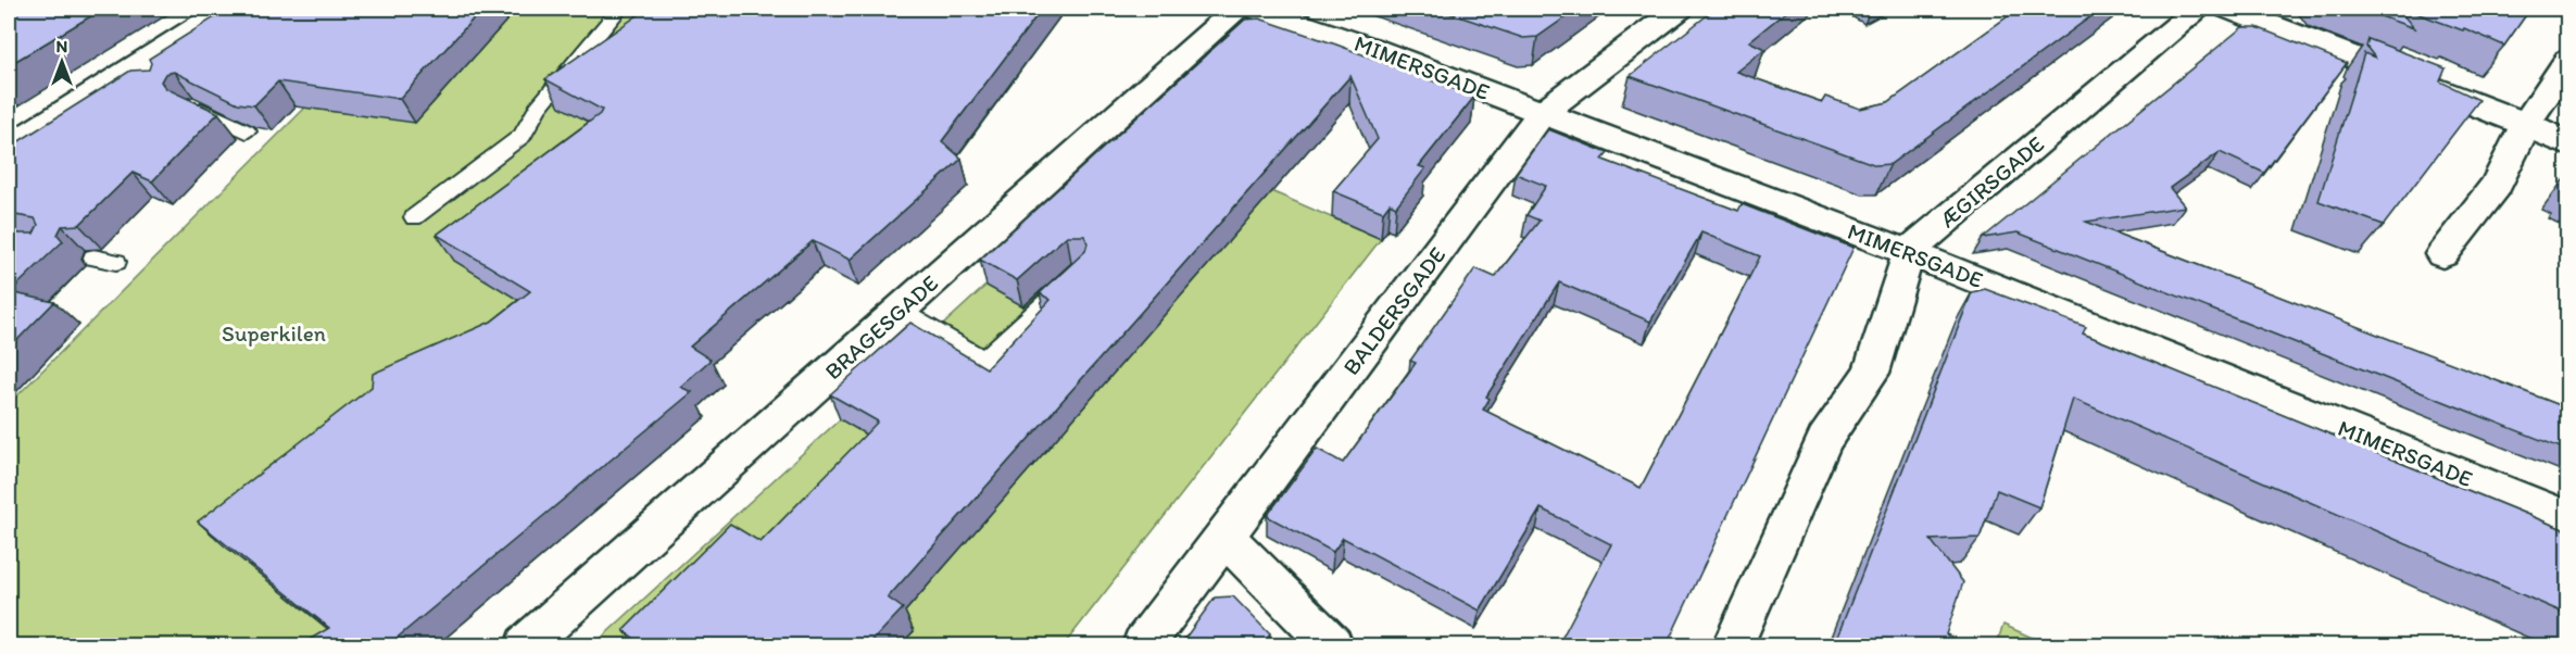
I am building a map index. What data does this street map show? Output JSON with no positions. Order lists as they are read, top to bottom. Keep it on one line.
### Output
{"streets":{"street":["MIMERSGADE","ÆGIRSGADE","BALDERSGADE","BRAGESGADE"]},"crossings":[["MIMERSGADE","ÆGIRSGADE"],["MIMERSGADE","BALDERSGADE"]],"parks":["Superkilen"],"north":"top"}
